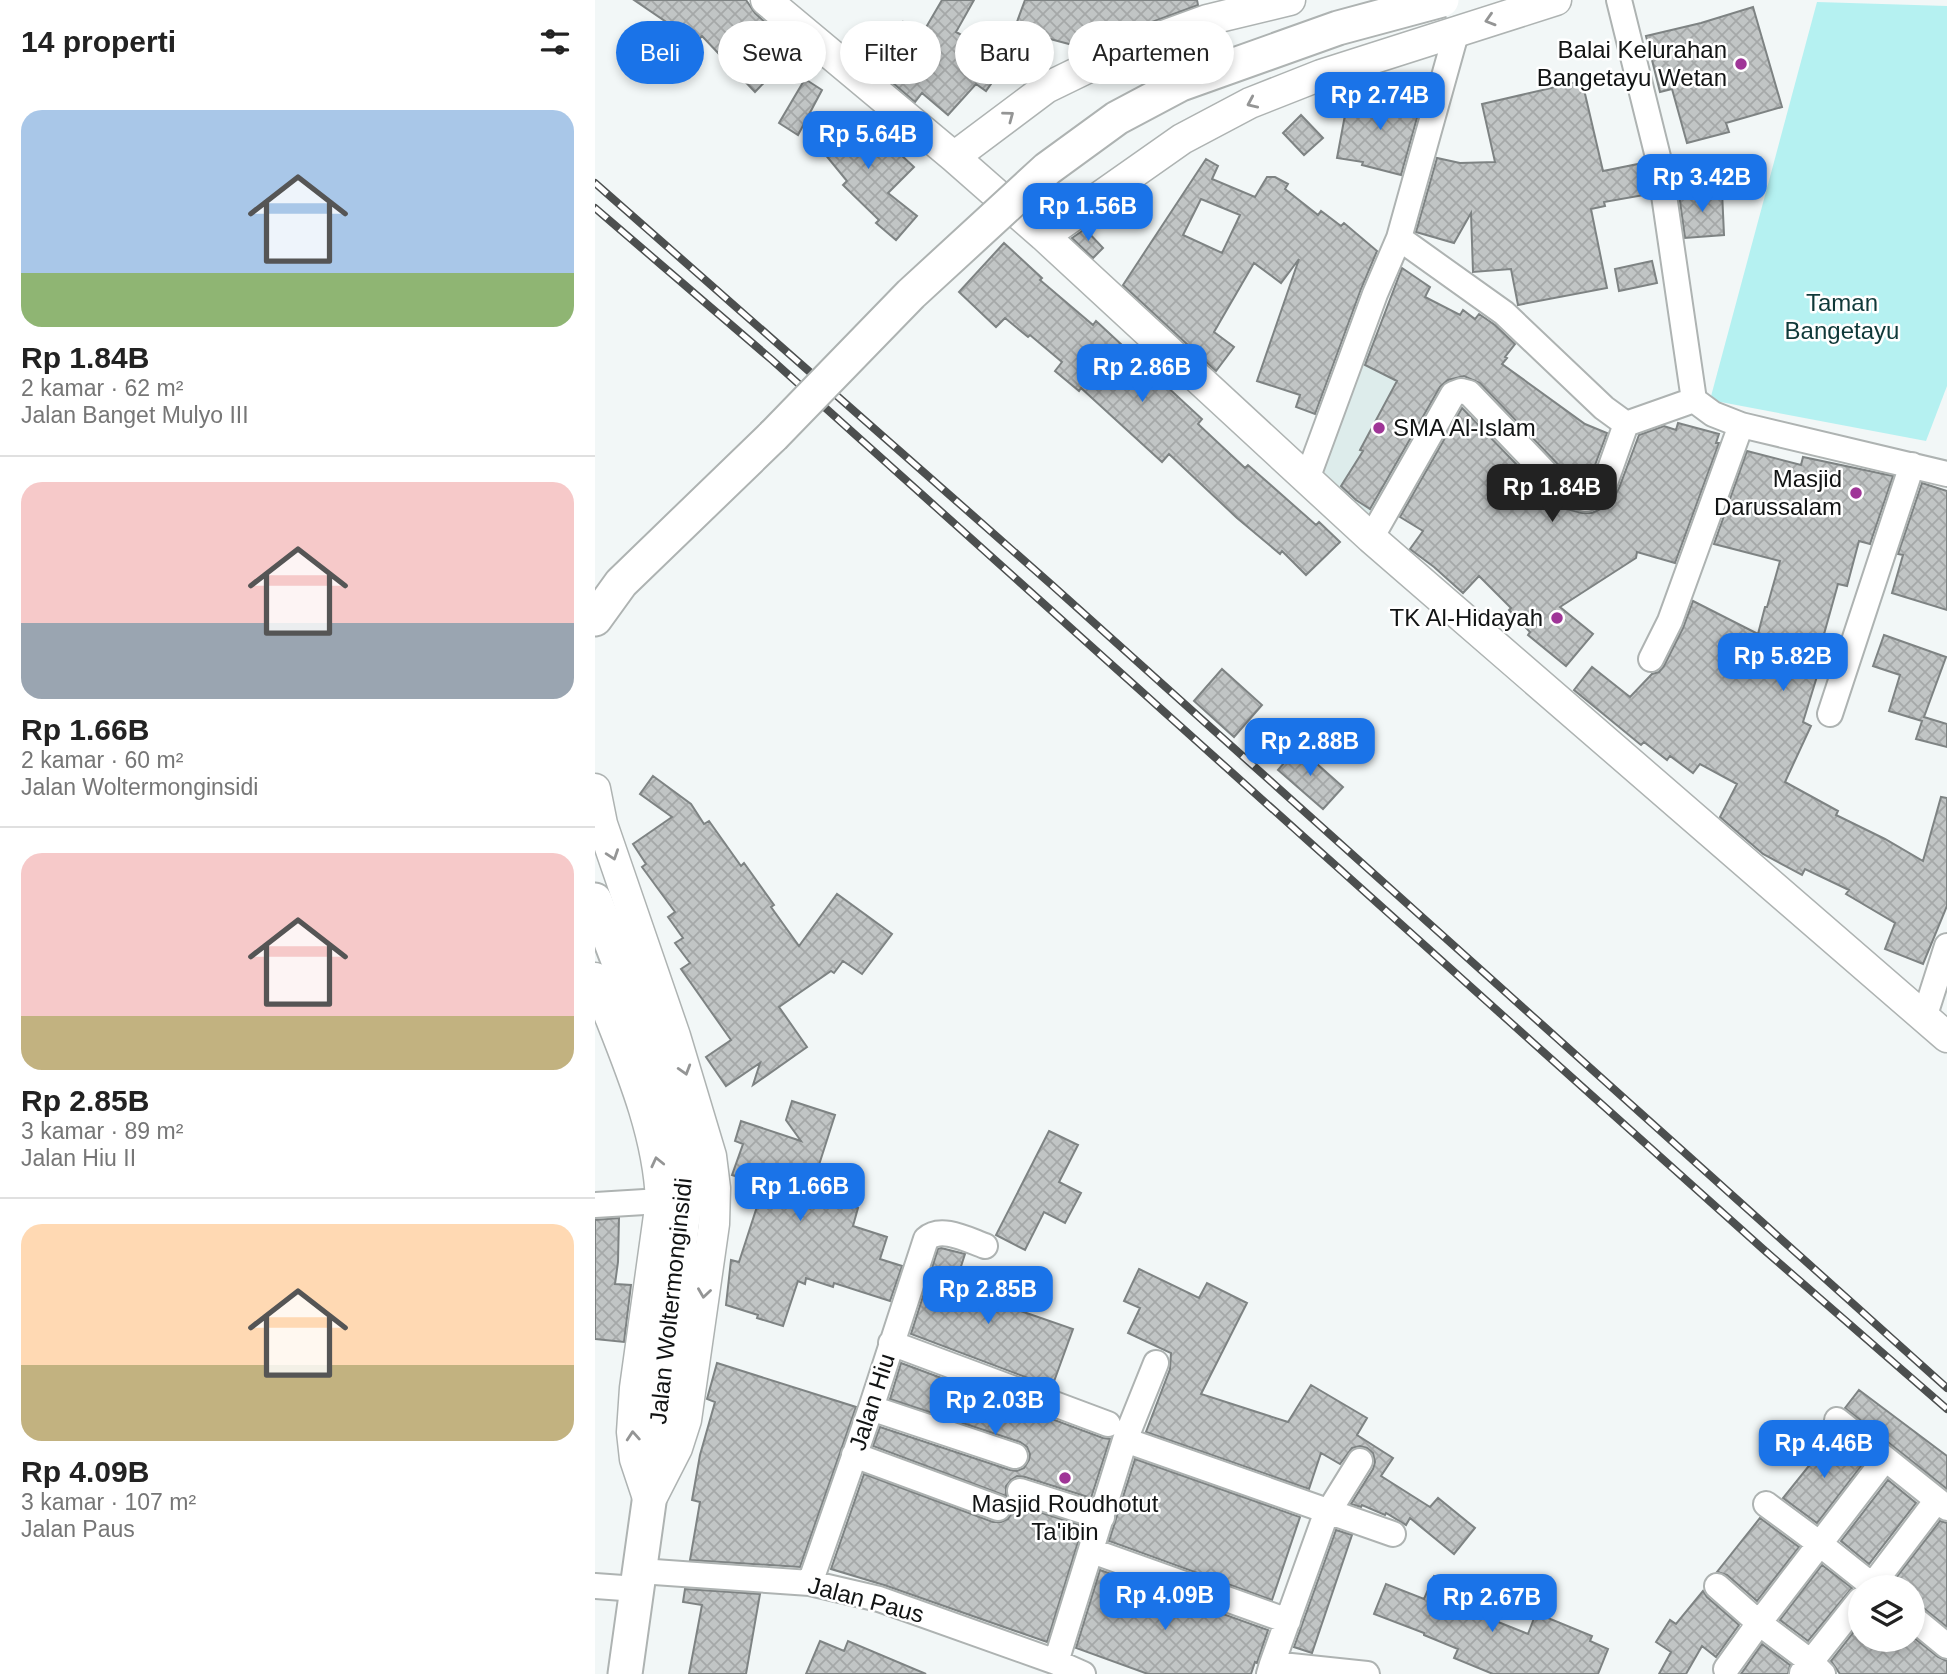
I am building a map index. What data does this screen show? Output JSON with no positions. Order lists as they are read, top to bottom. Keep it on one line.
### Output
{"streets":{"main road":["Jalan Woltermonginsidi"],"street":["Jalan Hiu","Jalan Paus"]},"crossings":[["Jalan Woltermonginsidi","Jalan Paus"],["Jalan Hiu","Jalan Paus"]],"parks":["Taman Bangetayu"],"places":["Balai Kelurahan Bangetayu Wetan","SMA Al-Islam","Masjid Darussalam","TK Al-Hidayah","Masjid Roudhotut Ta'ibin"],"page":{"heading":"14 properti","chip":["Beli","Sewa","Filter","Baru","Apartemen"],"price":["Rp 2.74B","Rp 5.64B","Rp 3.42B","Rp 1.56B","Rp 2.86B","Rp 1.84B","Rp 5.82B","Rp 2.88B","Rp 1.66B","Rp 2.85B","Rp 2.03B","Rp 4.46B","Rp 4.09B","Rp 2.67B"],"list":[{"name":"Rp 1.84B","note":"2 kamar · 62 m² · Jalan Banget Mulyo III"},{"name":"Rp 1.66B","note":"2 kamar · 60 m² · Jalan Woltermonginsidi"},{"name":"Rp 2.85B","note":"3 kamar · 89 m² · Jalan Hiu II"},{"name":"Rp 4.09B","note":"3 kamar · 107 m² · Jalan Paus"}]}}
